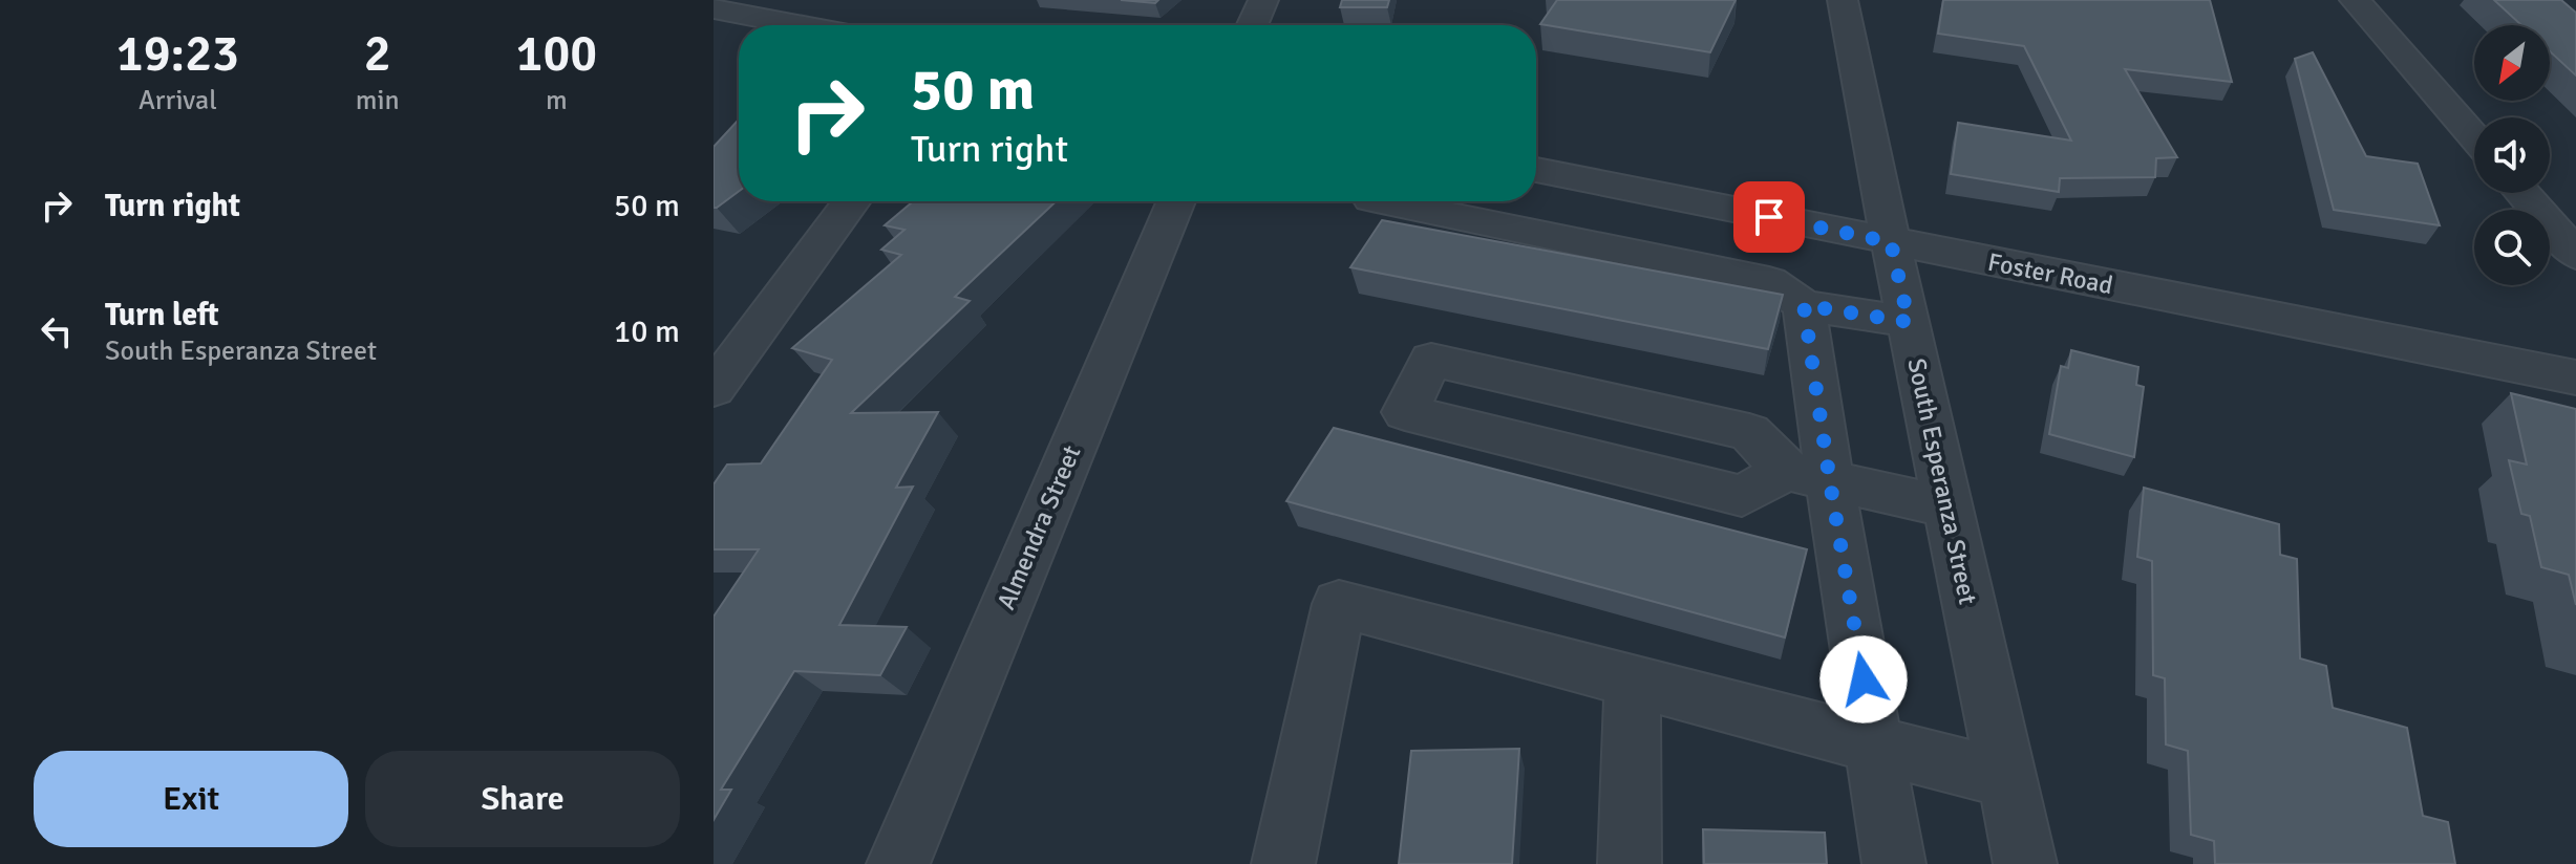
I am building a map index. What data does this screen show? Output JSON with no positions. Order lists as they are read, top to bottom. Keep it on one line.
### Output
{"streets":{"street":["Foster Road","South Esperanza Street","Almendra Street"]},"crossings":[["Foster Road","South Esperanza Street"]],"north":"bottom left","page":{"eta":["19:23","Arrival","2","min","100","m"],"turn":["50 m","Turn right"],"list":[{"name":"Turn right","value":"50 m"},{"name":"Turn left","note":"South Esperanza Street","value":"10 m"}],"buttons":["Exit","Share"]}}
